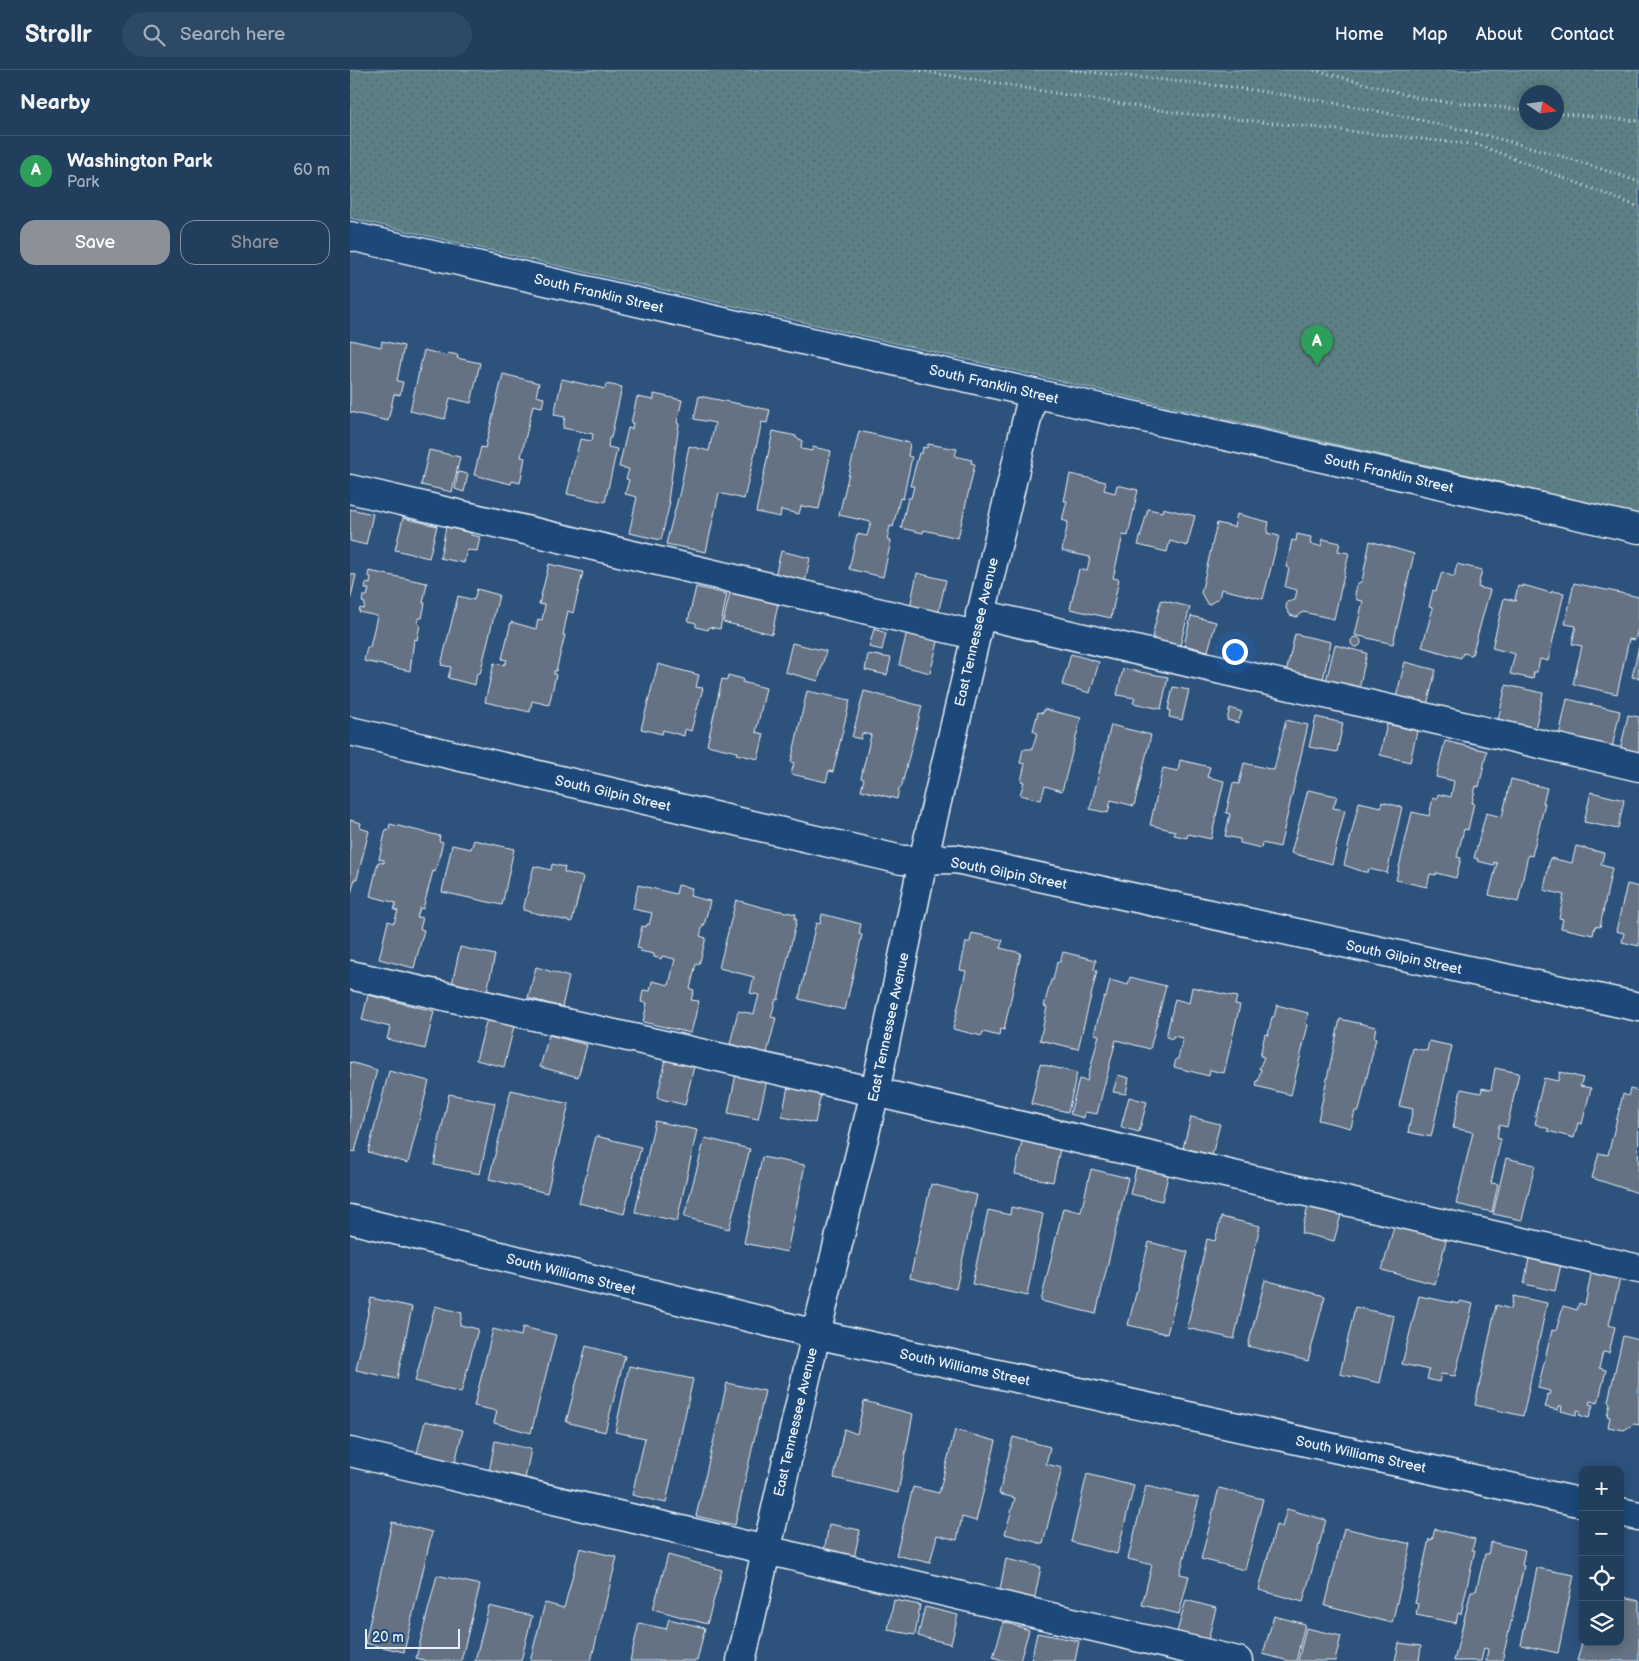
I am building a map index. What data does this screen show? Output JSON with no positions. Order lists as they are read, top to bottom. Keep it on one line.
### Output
{"streets":{"street":["South Franklin Street","East Tennessee Avenue","South Gilpin Street","South Williams Street"]},"crossings":[["South Franklin Street","East Tennessee Avenue"],["East Tennessee Avenue","South Gilpin Street"],["East Tennessee Avenue","South Williams Street"]],"scale_bar":"20 m","north":"right","page":{"header":"Strollr","search":"Search here","nav":["Home","Map","About","Contact"],"heading":"Nearby","list":[{"mark":"A","name":"Washington Park","note":"Park","value":"60 m"}],"buttons":["Save","Share"],"pins":"A","map_buttons":["+","−"],"scale":"20 m"}}
